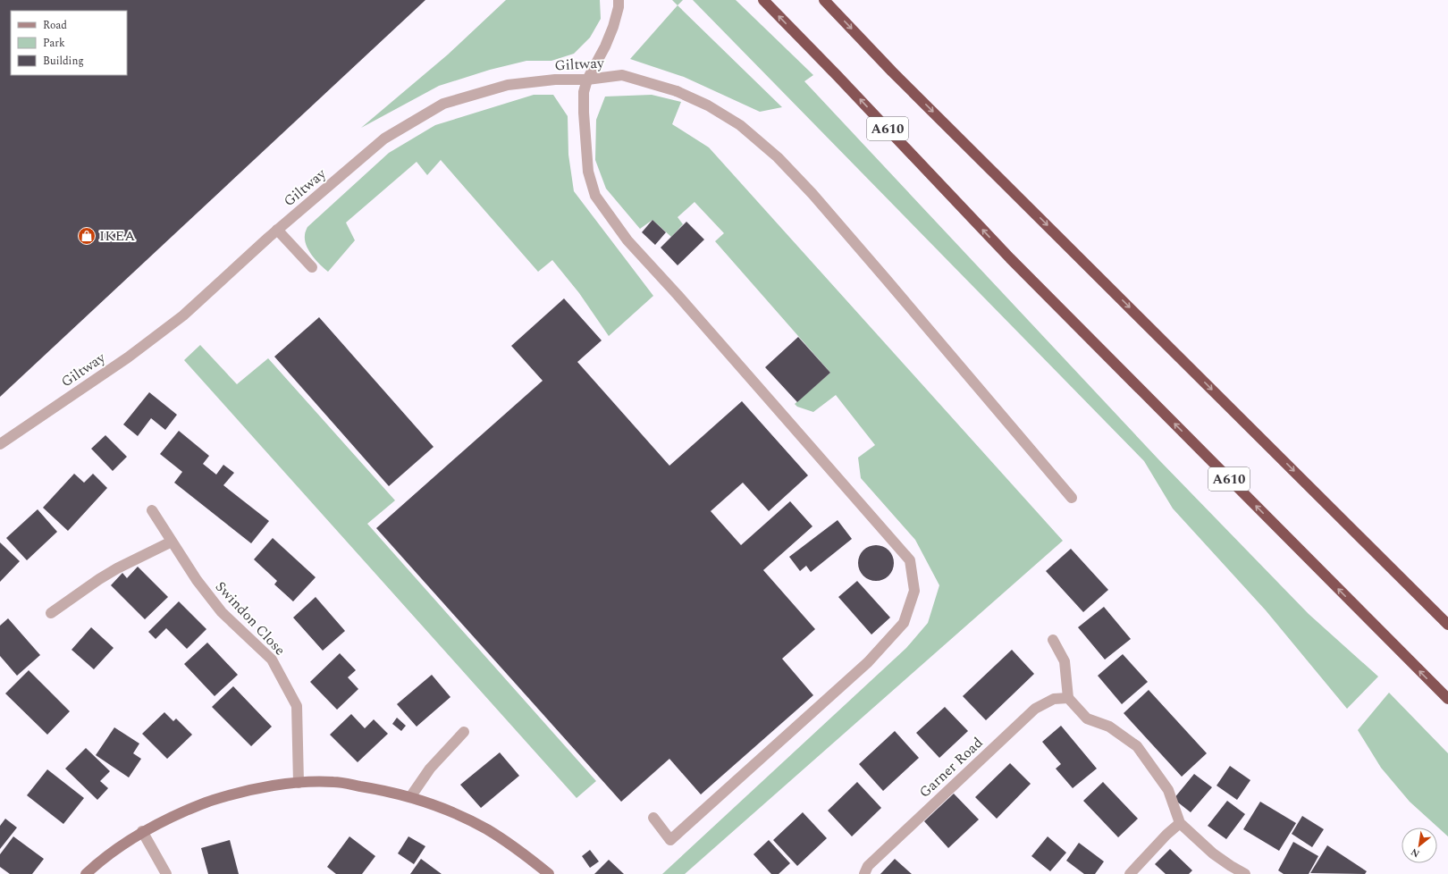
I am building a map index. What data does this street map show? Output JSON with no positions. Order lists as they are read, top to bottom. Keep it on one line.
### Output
{"streets":{"highway":["A610"],"street":["Giltway","Swindon Close","Garner Road"]},"places":{"shop":["IKEA"]},"legend":["Road","Park","Building"],"north":"bottom left"}
